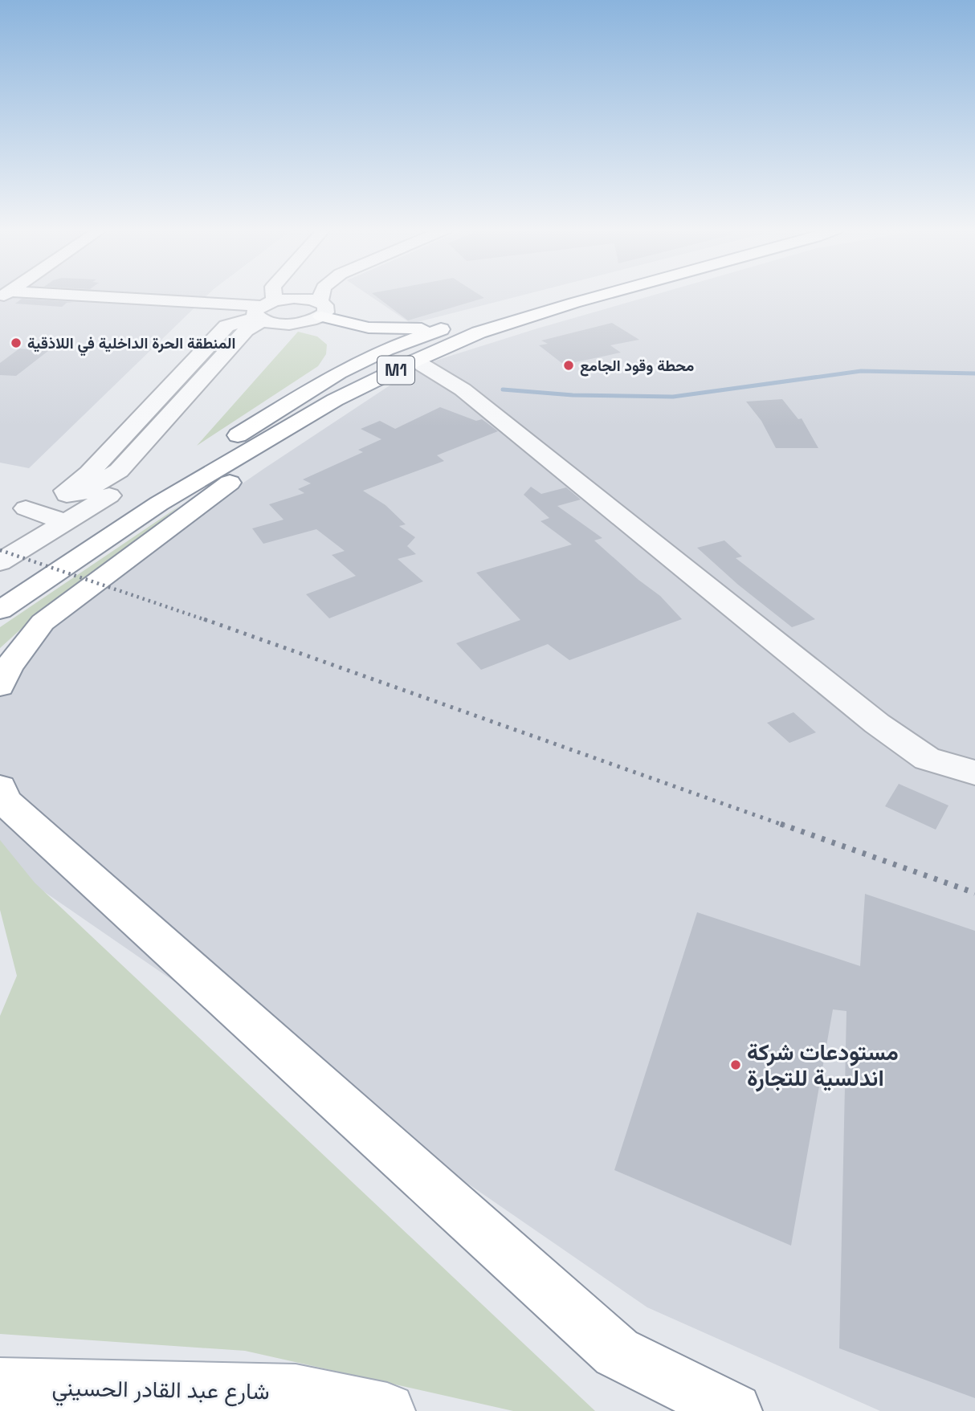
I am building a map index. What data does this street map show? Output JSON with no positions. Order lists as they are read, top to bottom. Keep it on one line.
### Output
{"streets":{"main road":["M1","شارع عبد القادر الحسيني"]},"places":["المنطقة الحرة الداخلية في اللاذقية","محطة وقود الجامع","مستودعات شركة اندلسية للتجارة"]}
